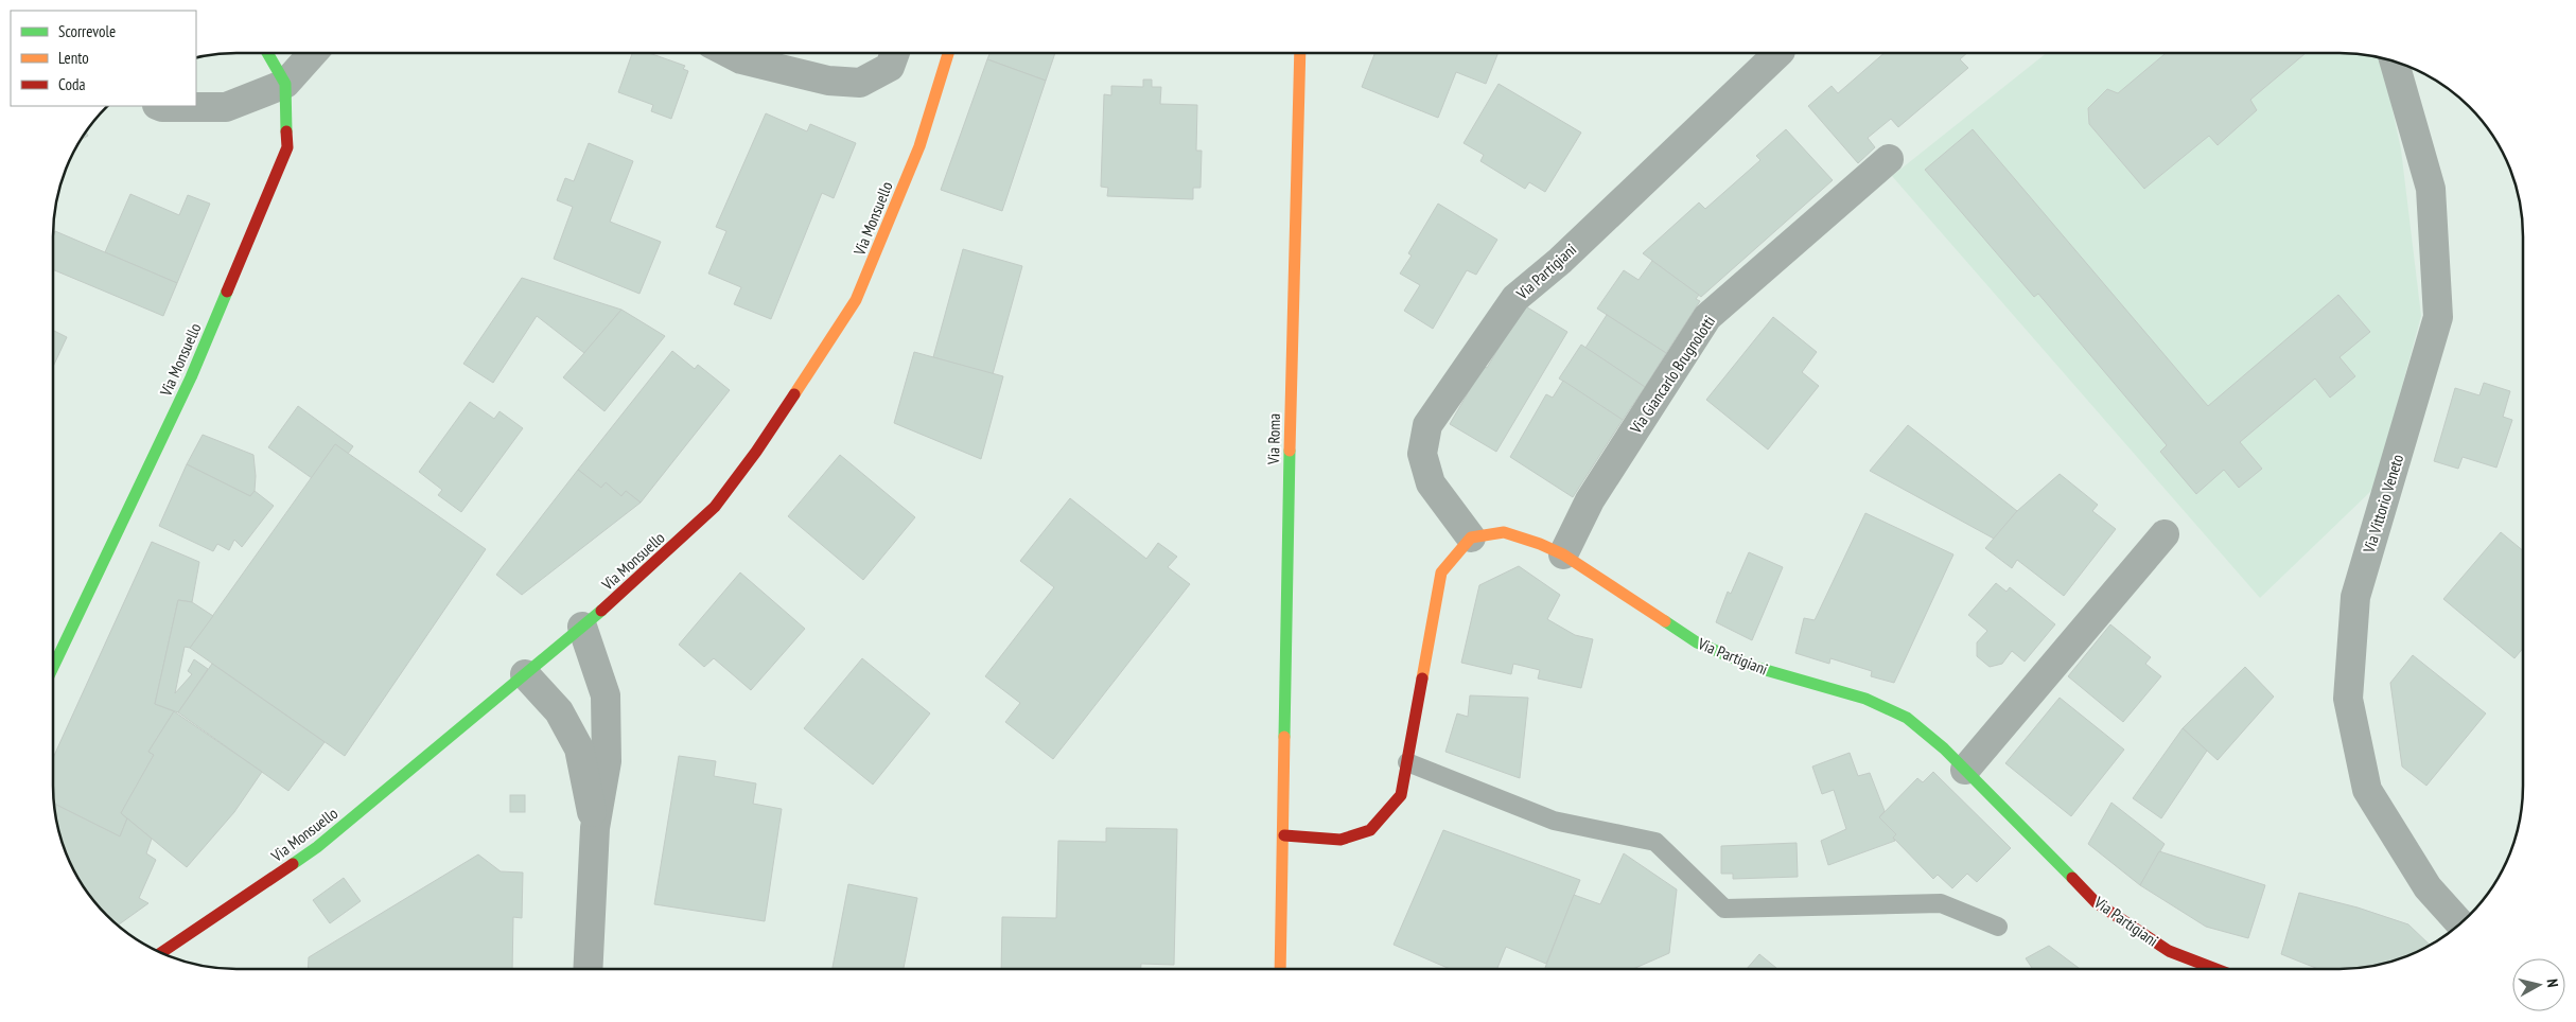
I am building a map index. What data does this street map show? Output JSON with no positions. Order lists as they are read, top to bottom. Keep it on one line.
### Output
{"streets":{"main road":["Via Monsuello","Via Partigiani","Via Roma"],"street":["Via Giancarlo Brugnolotti","Via Vittorio Veneto"]},"crossings":[["Via Partigiani","Via Giancarlo Brugnolotti"]],"legend":["Scorrevole","Lento","Coda"],"north":"right"}
